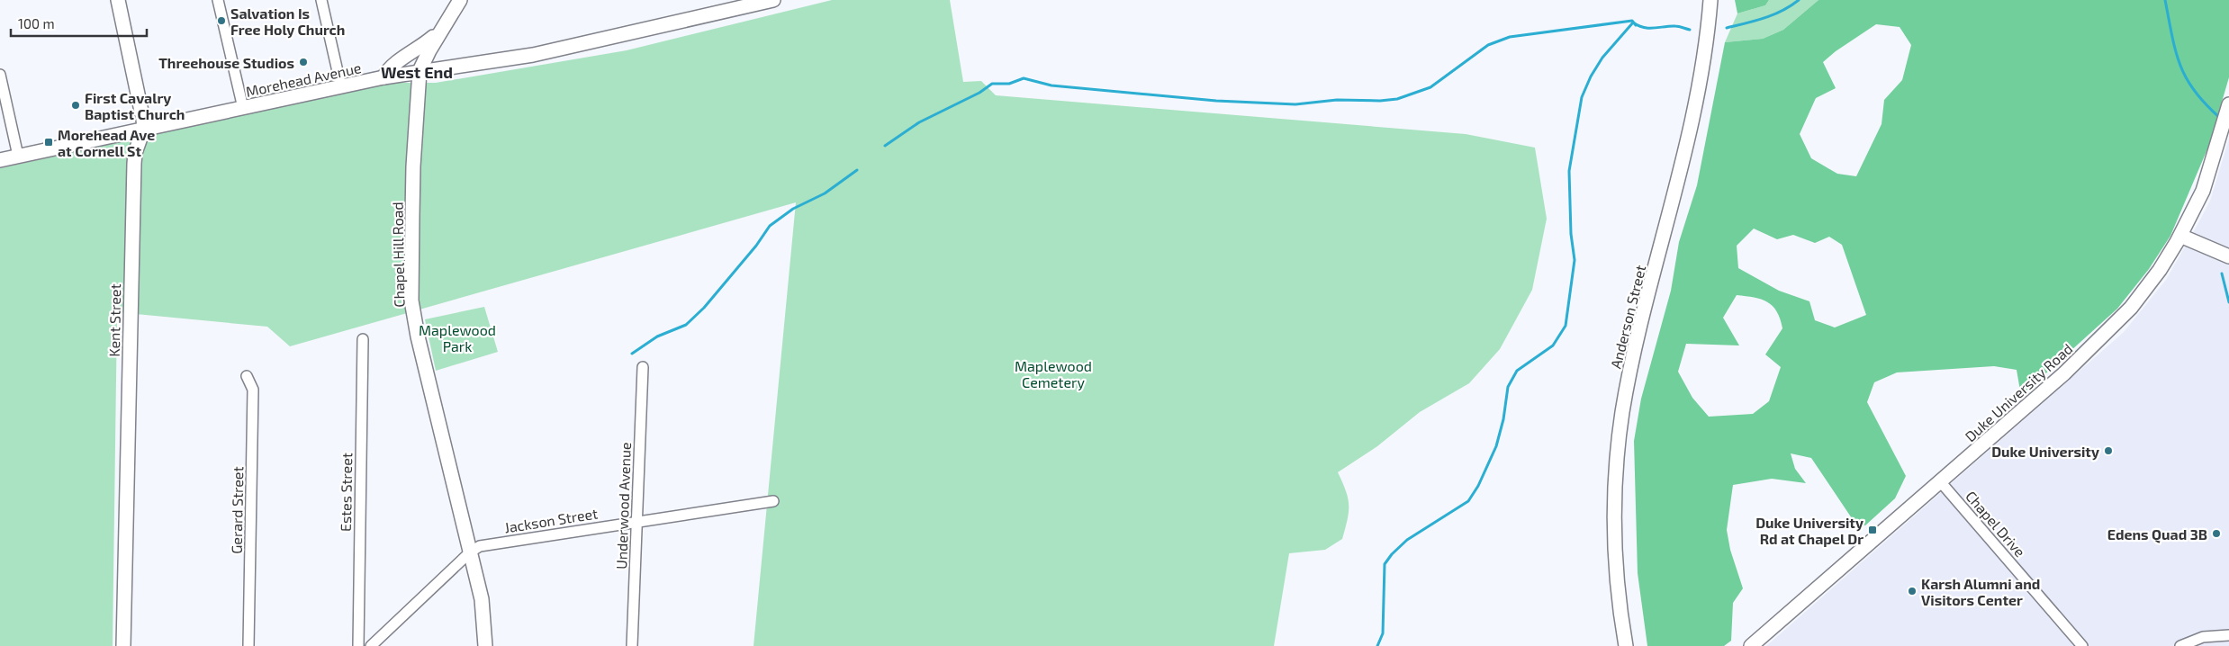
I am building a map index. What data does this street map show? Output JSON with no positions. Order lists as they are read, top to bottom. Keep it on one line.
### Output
{"streets":{"street":["Morehead Avenue","Chapel Hill Road","Anderson Street","Kent Street","Duke University Road","Estes Street","Underwood Avenue","Gerard Street","Jackson Street","Chapel Drive"]},"crossings":[["Morehead Avenue","Chapel Hill Road"],["Morehead Avenue","Kent Street"],["Chapel Hill Road","Jackson Street"],["Duke University Road","Chapel Drive"],["Underwood Avenue","Jackson Street"]],"districts":["West End"],"parks":["Maplewood Park","Maplewood Cemetery"],"places":{"other":["Salvation Is Free Holy Church","Threehouse Studios","First Cavalry Baptist Church","Duke University","Edens Quad 3B","Karsh Alumni and Visitors Center"],"transit":["Morehead Ave at Cornell St","Duke University Rd at Chapel Dr"]},"scale_bar":"100 m"}
